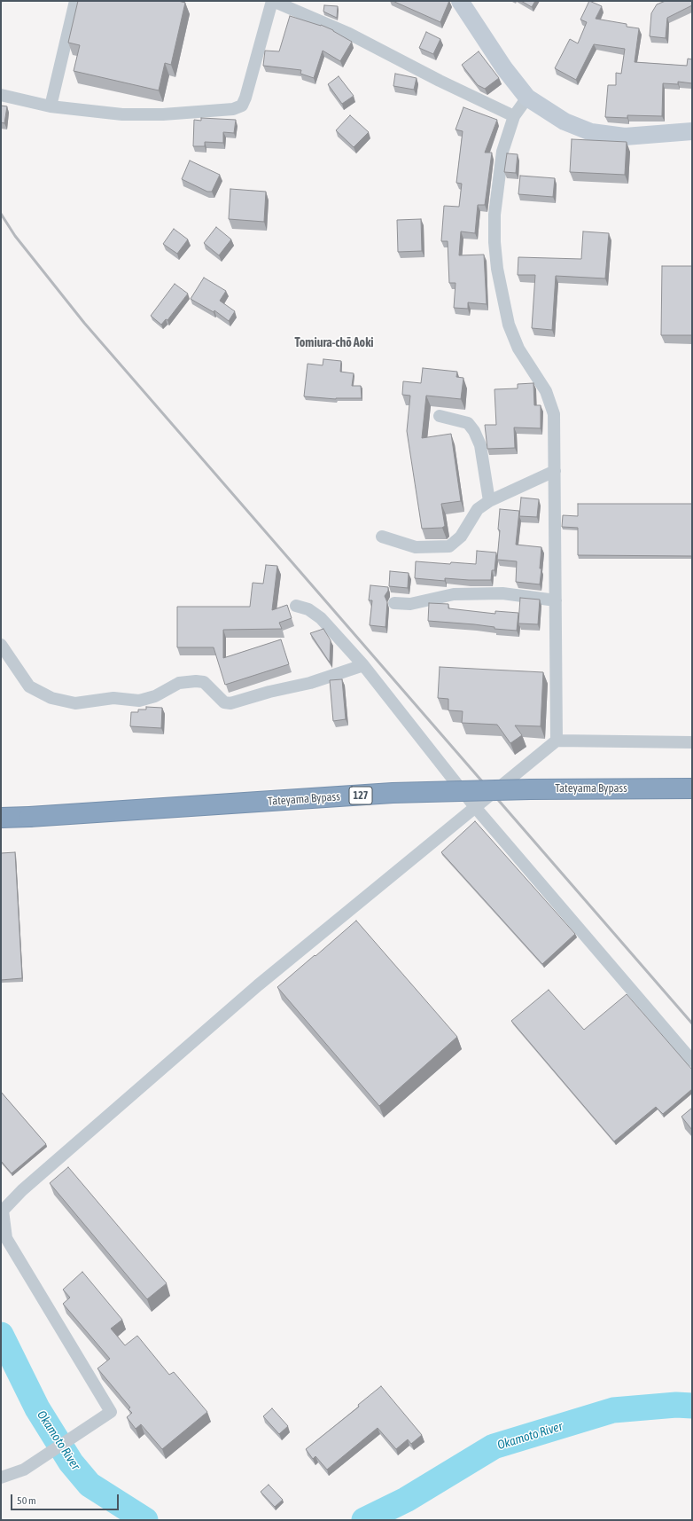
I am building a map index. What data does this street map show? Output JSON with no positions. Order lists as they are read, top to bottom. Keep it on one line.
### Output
{"streets":{"highway":["Tateyama Bypass","127"]},"districts":["Tomiura-chō Aoki"],"water":["Okamoto River"],"scale_bar":"50 m"}
